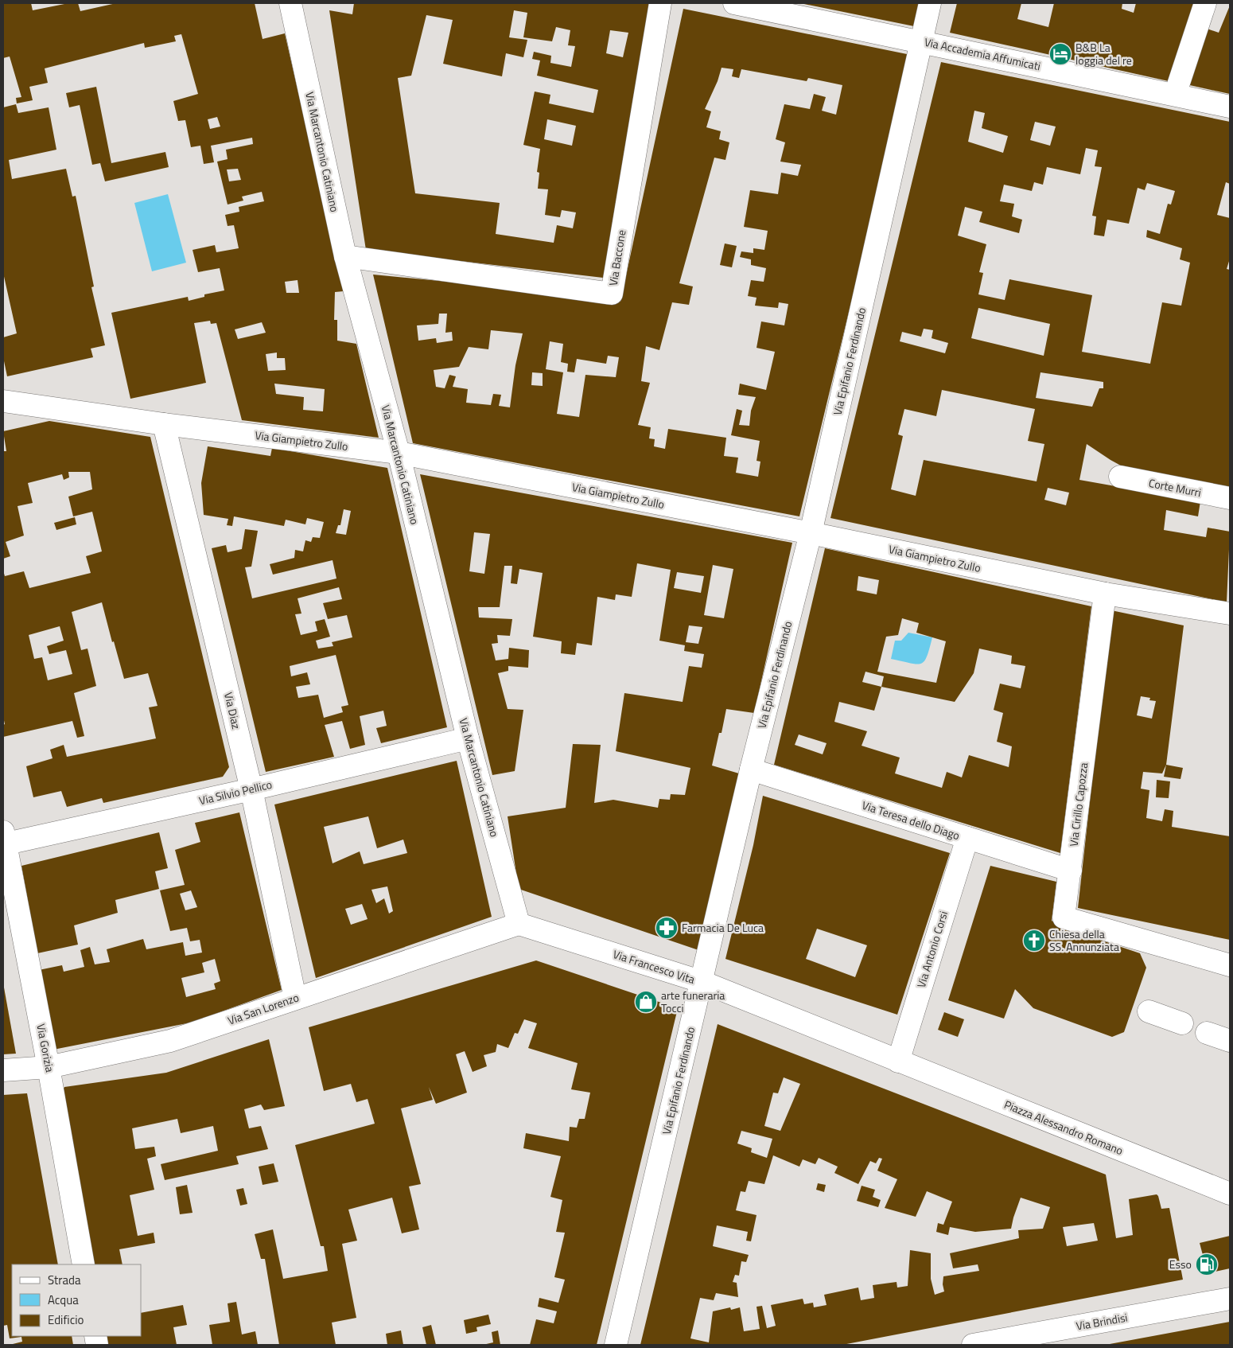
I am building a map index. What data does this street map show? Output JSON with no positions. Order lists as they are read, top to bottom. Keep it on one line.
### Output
{"streets":{"street":["Via Accademia Affumicati","Via Marcantonio Catiniano","Via Baccone","Via Epifanio Ferdinando","Via Giampietro Zullo","Corte Murri","Via Diaz","Via Silvio Pellico","Via Cirillo Capozza","Via Teresa dello Diago","Via Antonio Corsi","Via Francesco Vita","Via San Lorenzo","Via Gorizia","Piazza Alessandro Romano","Via Brindisi"]},"crossings":[["Via Accademia Affumicati","Via Epifanio Ferdinando"],["Via Marcantonio Catiniano","Via Baccone"],["Via Marcantonio Catiniano","Via Giampietro Zullo"],["Via Marcantonio Catiniano","Via Silvio Pellico"],["Via Marcantonio Catiniano","Via Francesco Vita"],["Via Marcantonio Catiniano","Via San Lorenzo"],["Via Epifanio Ferdinando","Via Giampietro Zullo"],["Via Epifanio Ferdinando","Via Teresa dello Diago"],["Via Epifanio Ferdinando","Via Francesco Vita"],["Via Giampietro Zullo","Via Diaz"],["Via Giampietro Zullo","Via Cirillo Capozza"],["Via Diaz","Via Silvio Pellico"],["Via Diaz","Via San Lorenzo"],["Via Silvio Pellico","Via Gorizia"],["Via Cirillo Capozza","Via Teresa dello Diago"],["Via Teresa dello Diago","Via Antonio Corsi"],["Via Antonio Corsi","Via Francesco Vita"],["Via Antonio Corsi","Piazza Alessandro Romano"],["Via Francesco Vita","Via San Lorenzo"],["Via Francesco Vita","Piazza Alessandro Romano"],["Via San Lorenzo","Via Gorizia"]],"places":{"hotel":["B&B La loggia del re"],"pharmacy":["Farmacia De Luca"],"church":["Chiesa della SS. Annunziata"],"shop":["arte funeraria Tocci"],"fuel station":["Esso"]},"legend":["Strada","Acqua","Edificio"]}
